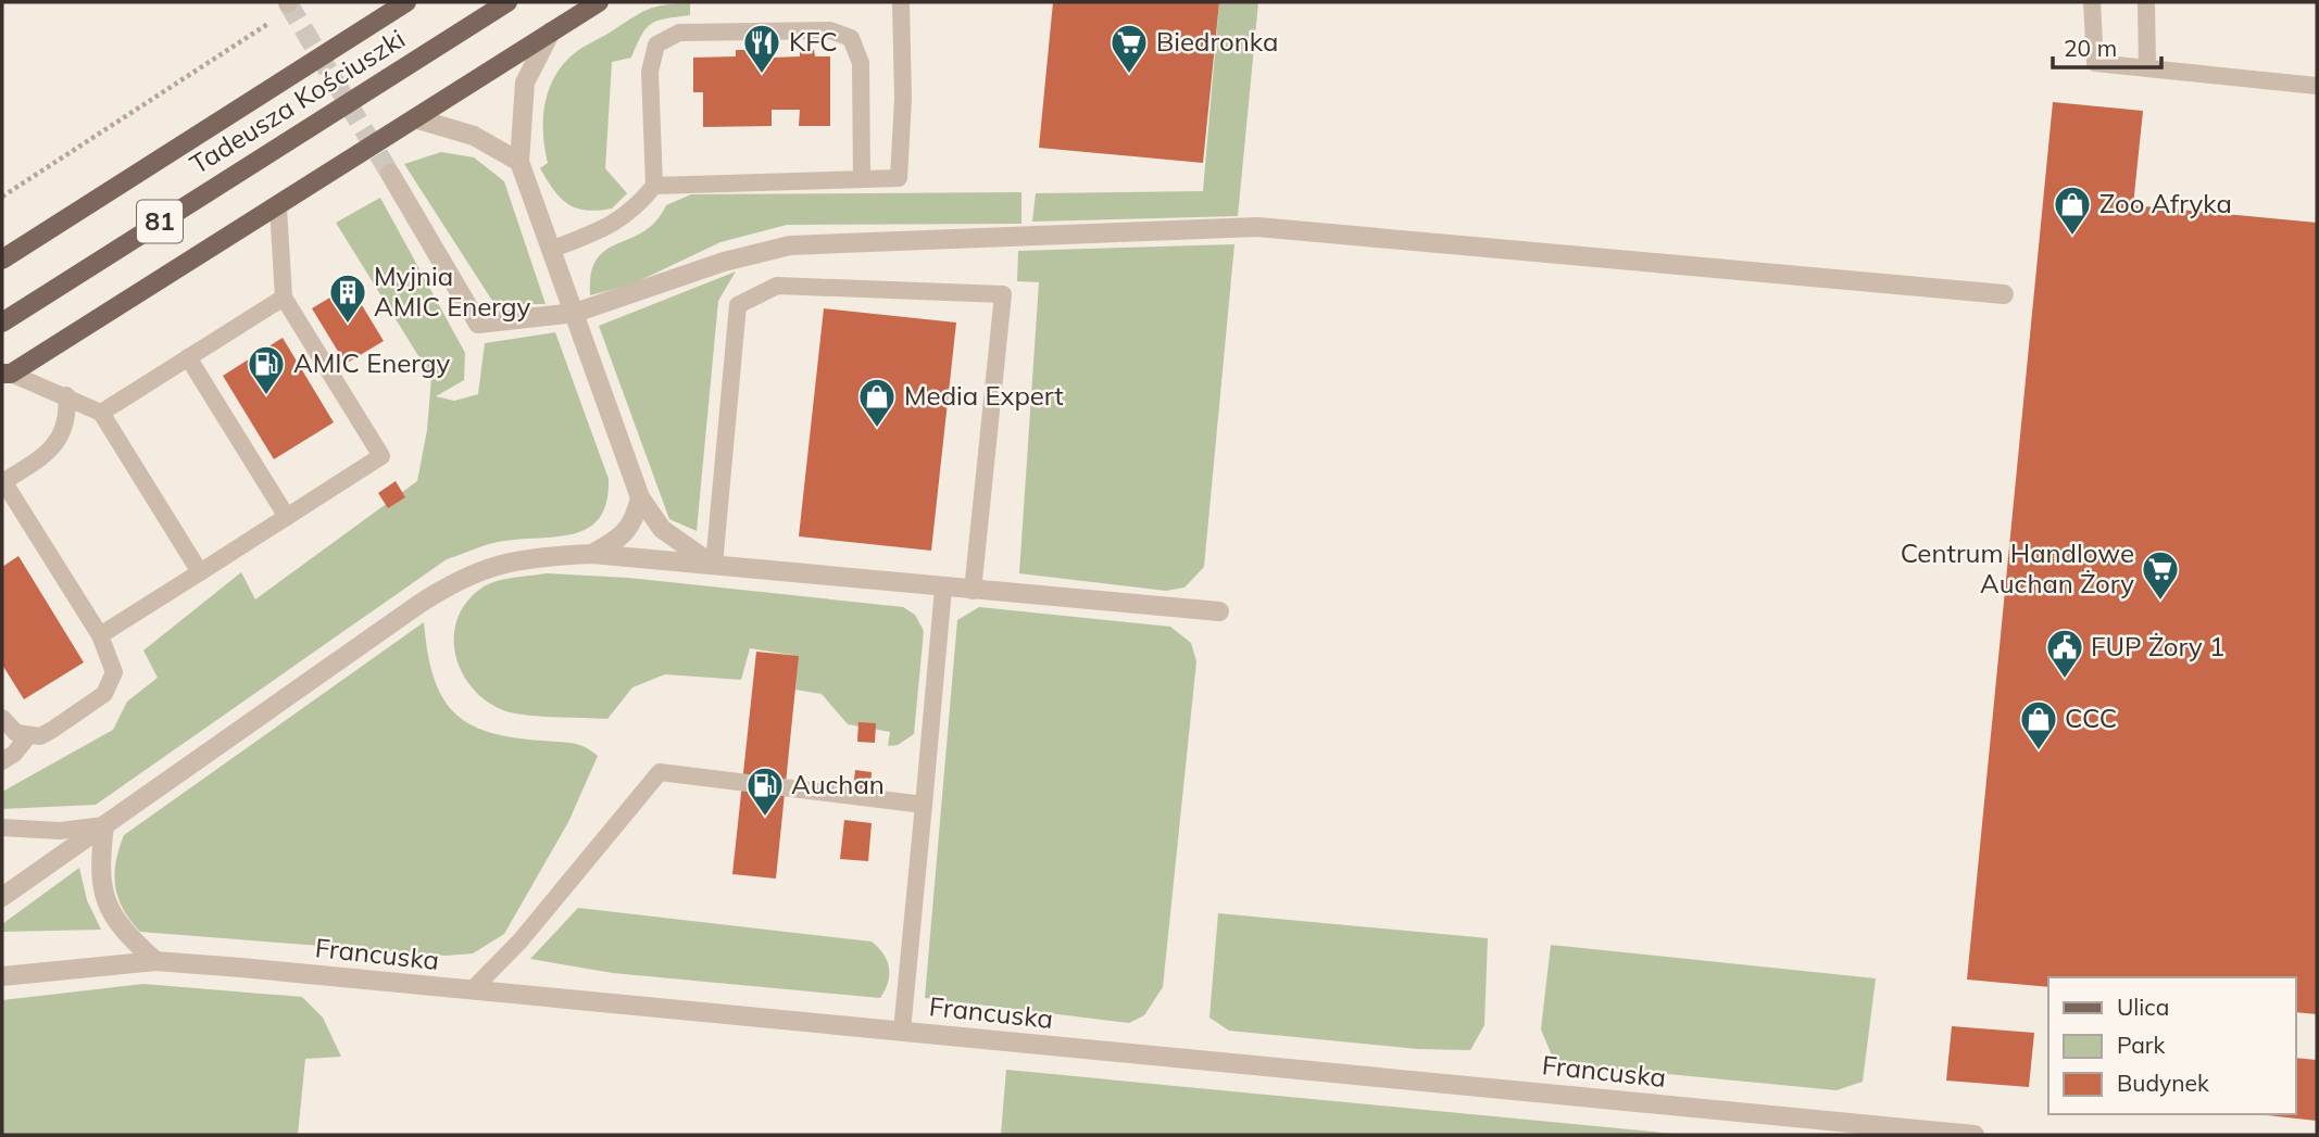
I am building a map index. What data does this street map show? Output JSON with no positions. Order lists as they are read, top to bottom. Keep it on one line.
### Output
{"streets":{"main road":["Tadeusza Kościuszki","81"],"street":["Francuska"]},"places":{"restaurant":["KFC"],"supermarket":["Biedronka","Centrum Handlowe Auchan Żory"],"shop":["Zoo Afryka","Media Expert","CCC"],"building":["Myjnia AMIC Energy"],"fuel station":["AMIC Energy","Auchan"],"public building":["FUP Żory 1"]},"legend":["Ulica","Park","Budynek"],"scale_bar":"20 m"}
